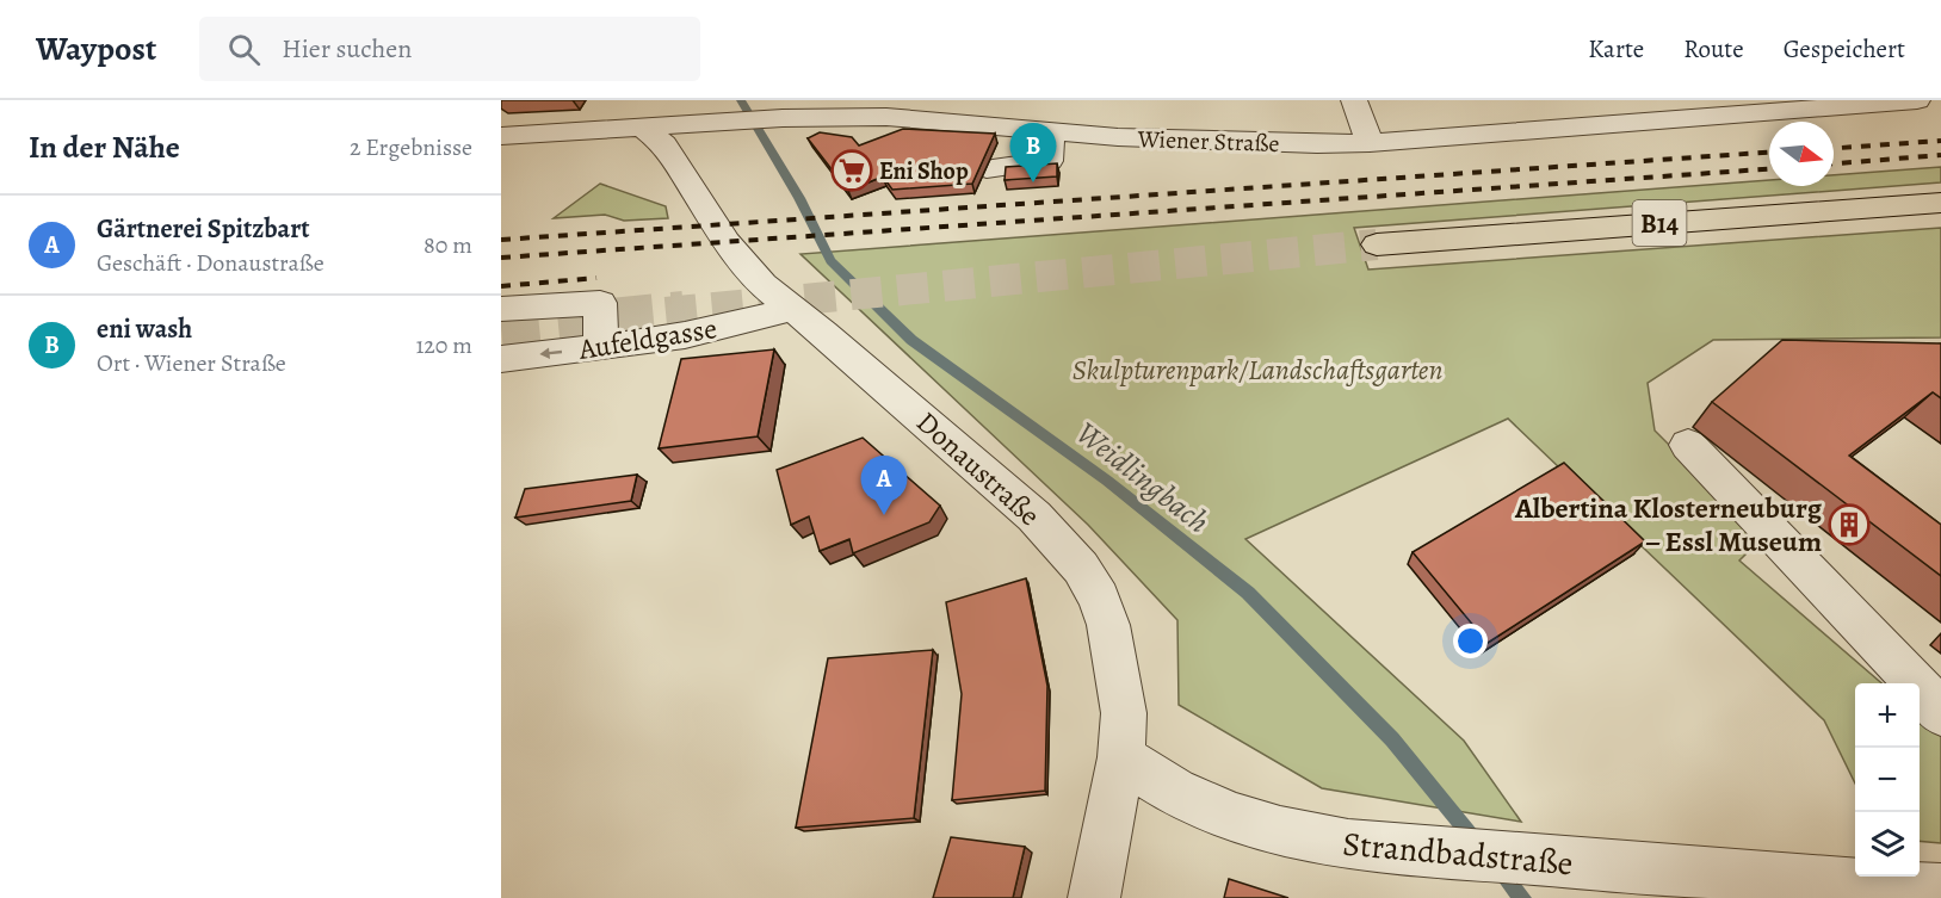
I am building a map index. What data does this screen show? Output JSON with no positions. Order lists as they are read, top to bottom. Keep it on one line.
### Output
{"streets":{"main road":["B14"],"street":["Wiener Straße","Aufeldgasse","Donaustraße","Strandbadstraße"]},"crossings":[["Wiener Straße","Donaustraße"],["Aufeldgasse","Donaustraße"],["Donaustraße","Strandbadstraße"]],"water":["Weidlingbach"],"parks":["Skulpturenpark/Landschaftsgarten"],"places":{"supermarket":["Eni Shop"],"building":["Albertina Klosterneuburg – Essl Museum"]},"north":"right","page":{"header":"Waypost","search":"Hier suchen","nav":["Karte","Route","Gespeichert"],"heading":["In der Nähe","2 Ergebnisse"],"pins":["B","A"],"list":[{"mark":"A","name":"Gärtnerei Spitzbart","note":"Geschäft · Donaustraße","value":"80 m"},{"mark":"B","name":"eni wash","note":"Ort · Wiener Straße","value":"120 m"}],"map_buttons":["+","−"]}}
